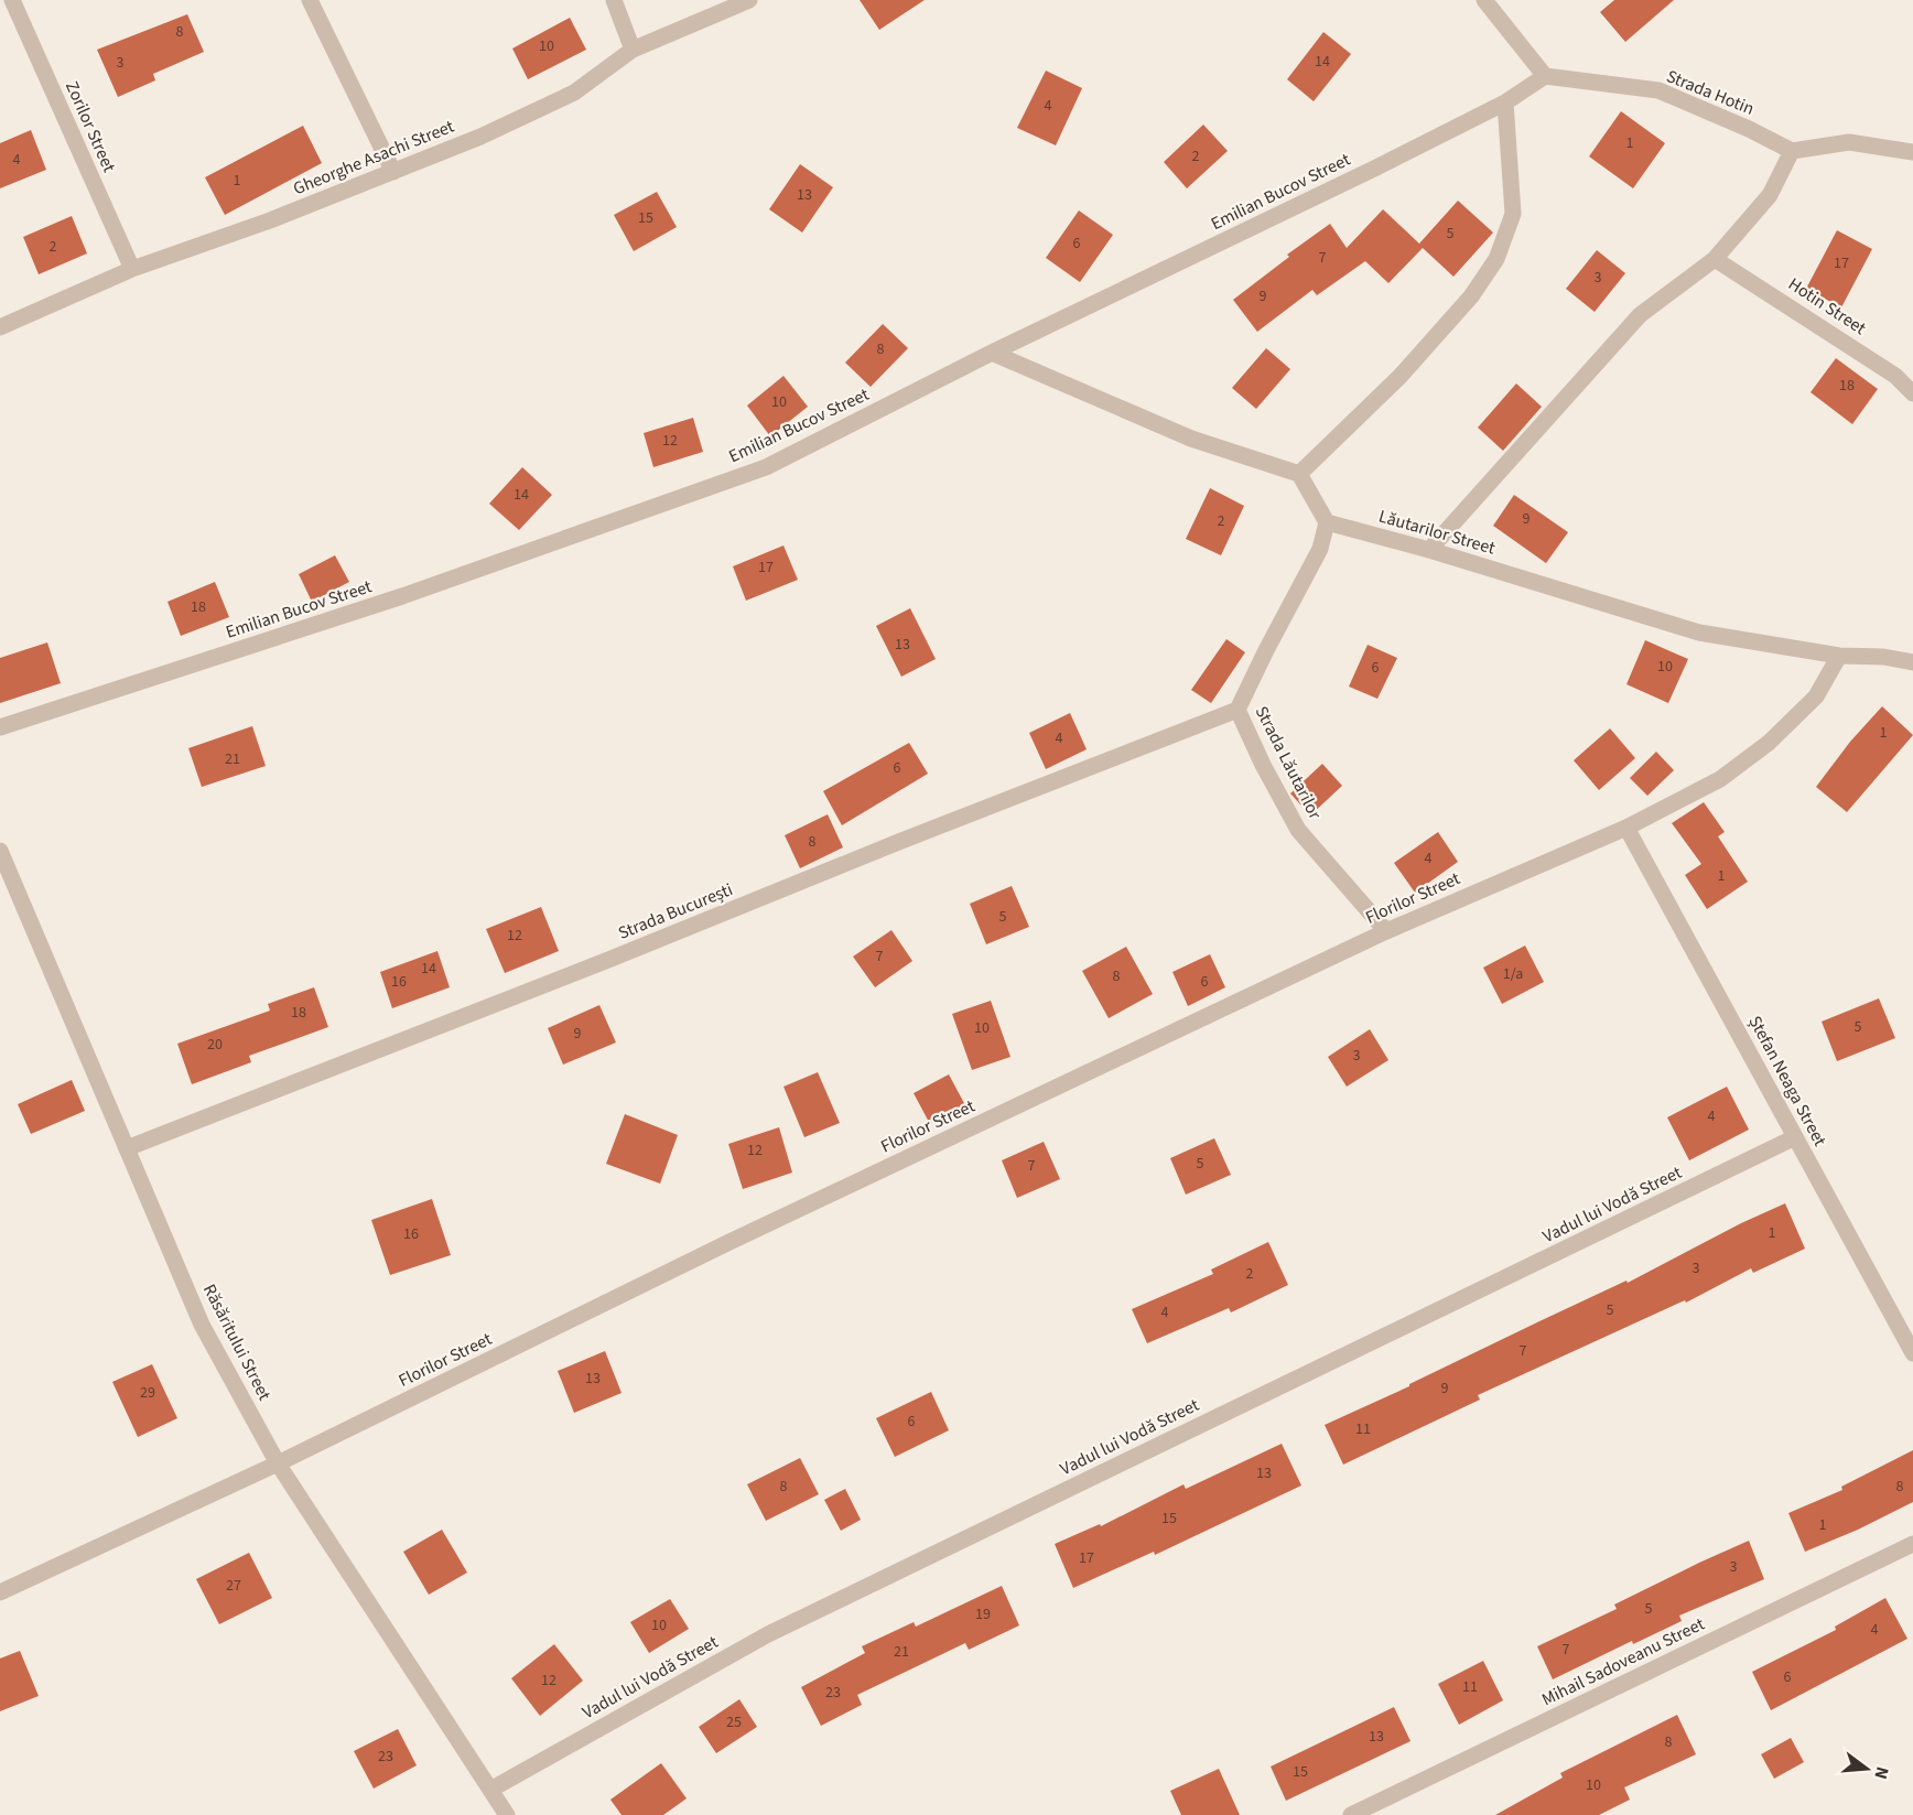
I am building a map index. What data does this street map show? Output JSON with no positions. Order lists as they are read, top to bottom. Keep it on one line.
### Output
{"streets":{"street":["Strada Hotin","Zorilor Street","Gheorghe Asachi Street","Emilian Bucov Street","Hotin Street","Lăutarilor Street","Strada Lăutarilor","Florilor Street","Strada București","Ștefan Neaga Street","Vadul lui Vodă Street","Răsăritului Street","Mihail Sadoveanu Street"]},"crossings":[["Strada Hotin","Emilian Bucov Street"],["Zorilor Street","Gheorghe Asachi Street"],["Lăutarilor Street","Strada Lăutarilor"],["Lăutarilor Street","Florilor Street"],["Strada Lăutarilor","Florilor Street"],["Strada Lăutarilor","Strada București"],["Florilor Street","Ștefan Neaga Street"],["Florilor Street","Răsăritului Street"],["Strada București","Răsăritului Street"],["Ștefan Neaga Street","Vadul lui Vodă Street"],["Vadul lui Vodă Street","Răsăritului Street"]],"house_numbers":["8","10","14","3","4","1","2","4","1","13","15","5","6","2","7","17","3","9","8","18","10","12","14","9","2","17","18","13","10","6","1","4","21","6","8","4","1","5","12","7","14","1/a","8","16","6","18","5","10","9","20","3","4","12","5","7","1","16","3","2","5","4","7","13","9","29","6","11","13","8","8","15","1","17","3","27","5","19","10","4","7","21","6","12","11","23","25","13","8","23","15","10"],"north":"right"}
